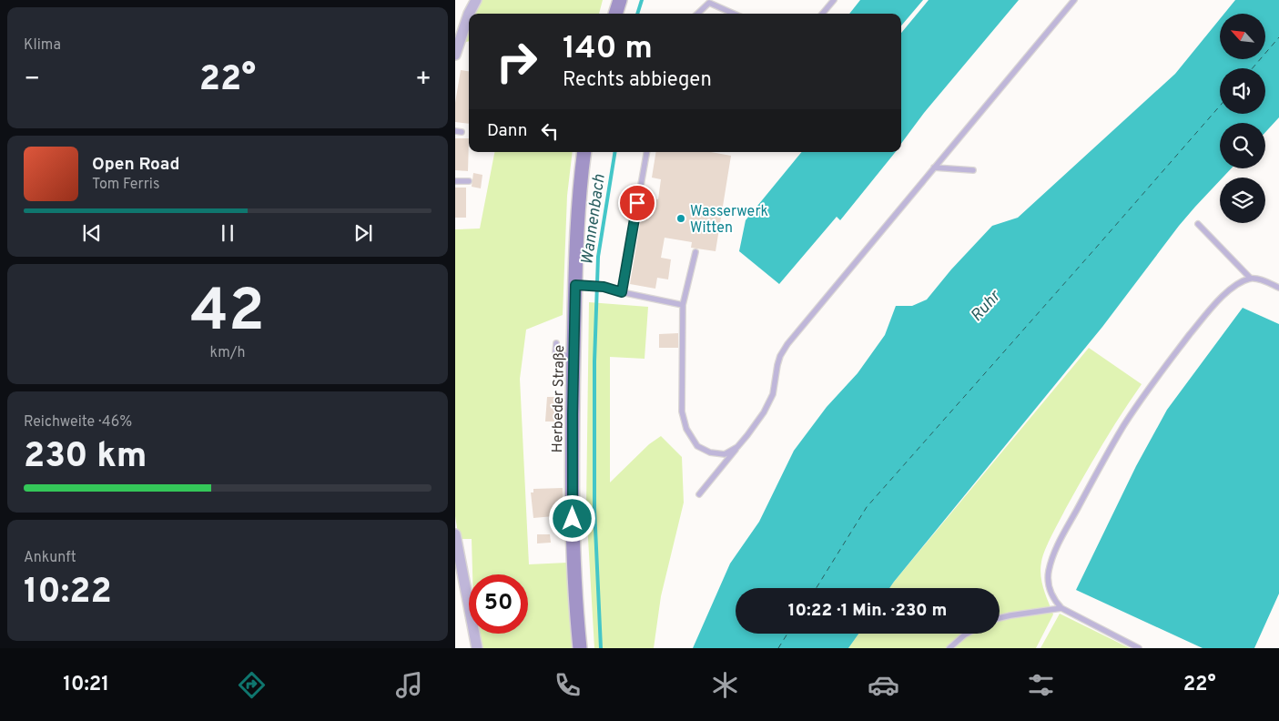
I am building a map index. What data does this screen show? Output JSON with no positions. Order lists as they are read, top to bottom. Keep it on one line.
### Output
{"streets":{"main road":["Herbeder Straße"]},"water":["Wannenbach","Ruhr"],"places":["Wasserwerk Witten"],"north":"top left","page":{"tile":["Klima",["42","km/h"],["Reichweite · 46%","230 km"],["Ankunft","10:22"]],"turn":["140 m","Rechts abbiegen"],"heat":["−","22°","+"],"then":"Dann","song":["Open Road","Tom Ferris"],"limit":"50","trip":"10:22 · 1 Min. · 230 m","tabs":["10:21","22°"]}}
